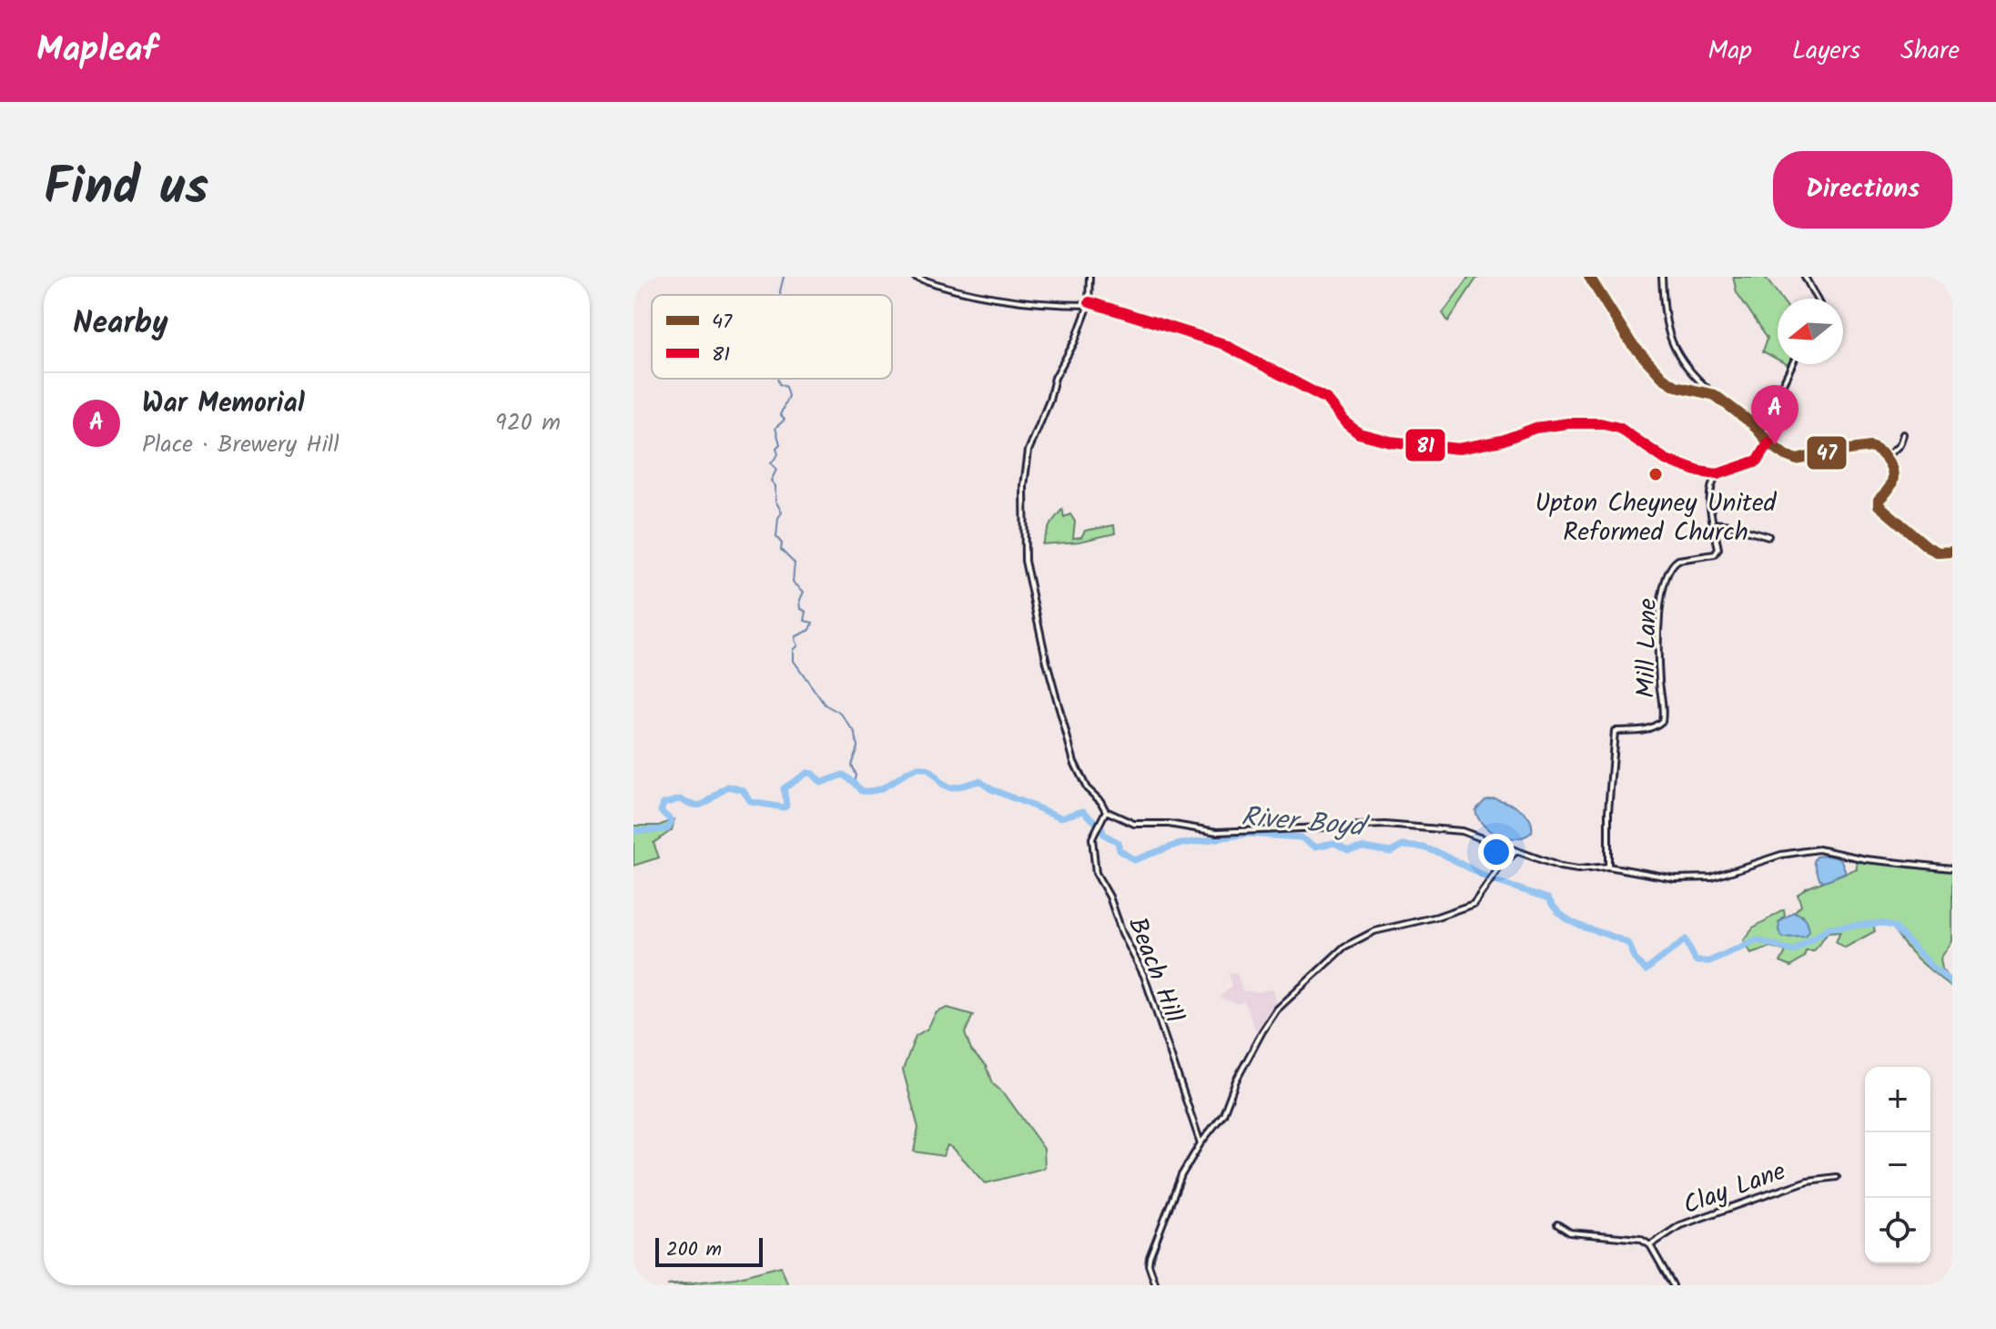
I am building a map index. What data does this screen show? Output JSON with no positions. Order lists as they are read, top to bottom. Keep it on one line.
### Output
{"streets":{"street":["Mill Lane","Beach Hill","Clay Lane"]},"water":["River Boyd"],"places":["Upton Cheyney United Reformed Church"],"lines":["transit line 47","transit line 81"],"legend":["47","81"],"scale_bar":"200 m","north":"left","page":{"header":"Mapleaf","nav":["Map","Layers","Share"],"title":"Find us","buttons":"Directions","heading":"Nearby","list":[{"mark":"A","name":"War Memorial","note":"Place · Brewery Hill","value":"920 m"}],"pins":"A","map_buttons":["+","−"],"scale":"200 m"}}
